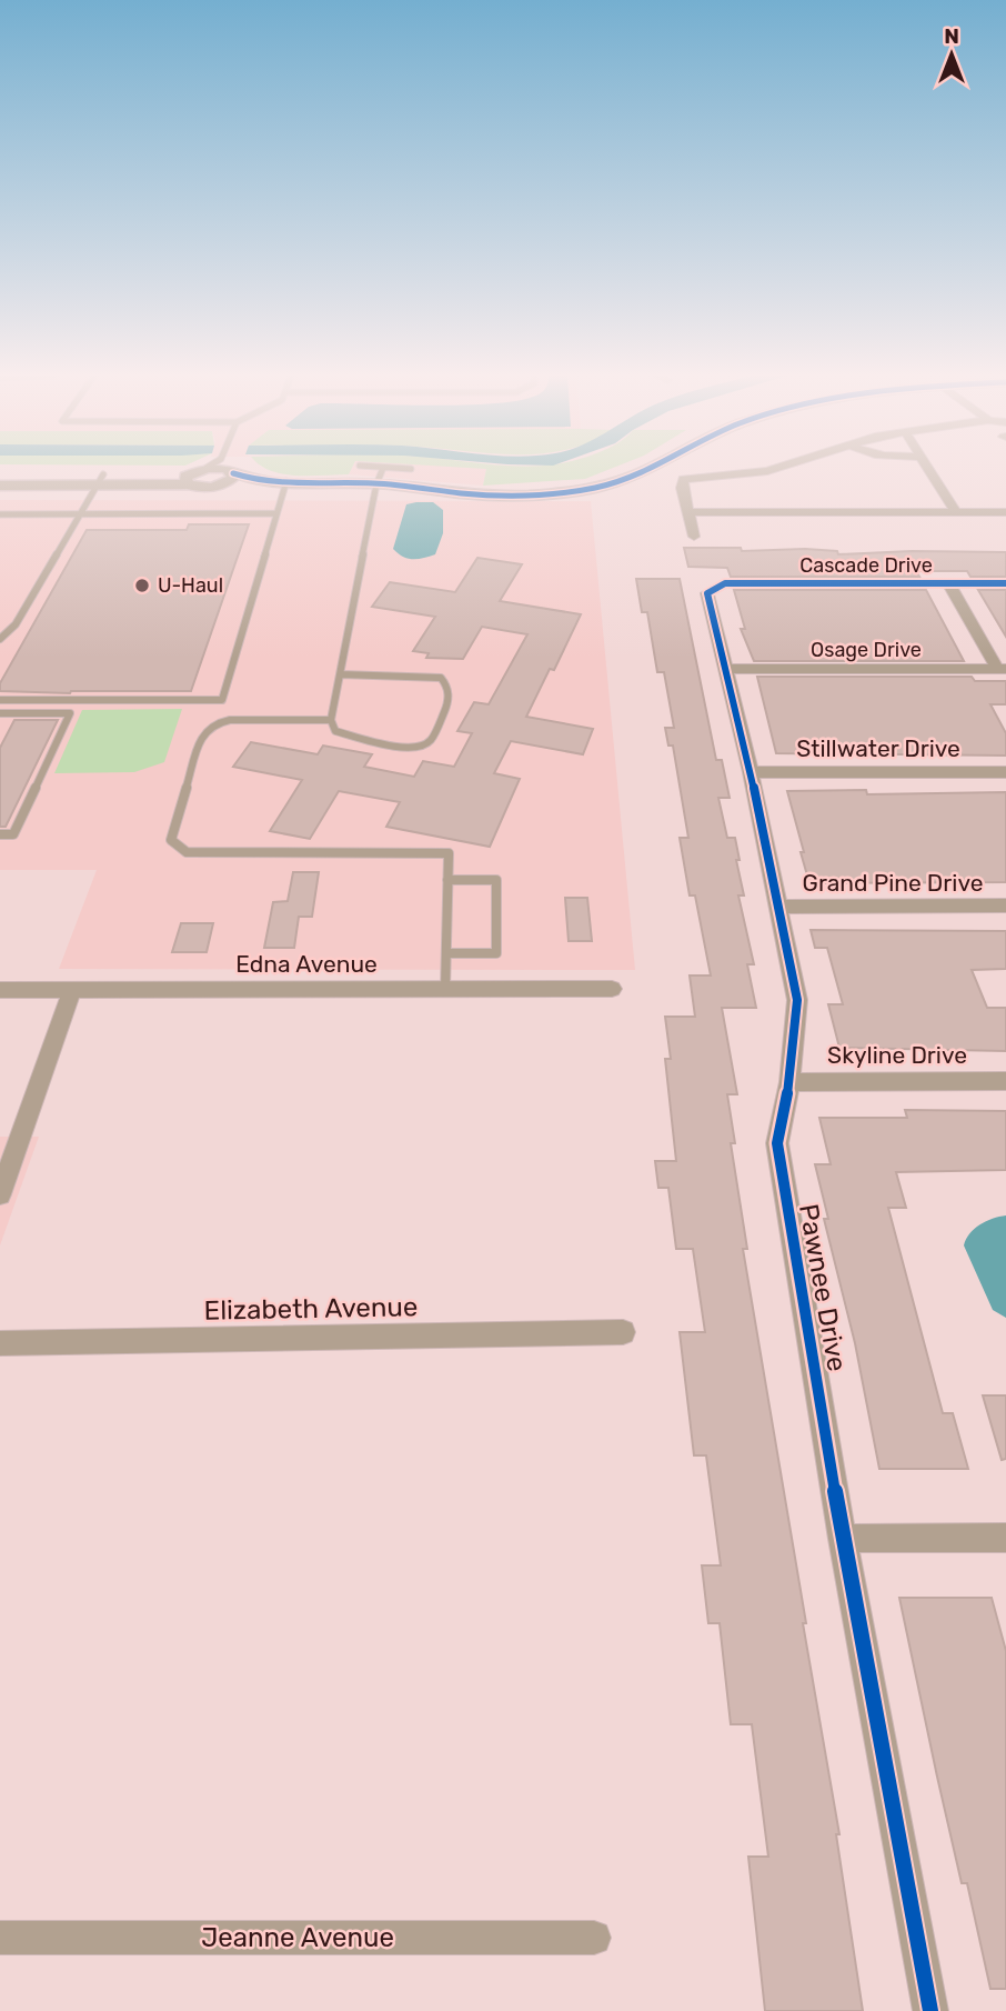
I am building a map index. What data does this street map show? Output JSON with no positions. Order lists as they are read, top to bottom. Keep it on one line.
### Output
{"streets":{"street":["Cascade Drive","Osage Drive","Stillwater Drive","Grand Pine Drive","Edna Avenue","Skyline Drive","Pawnee Drive","Elizabeth Avenue","Jeanne Avenue"]},"crossings":[["Cascade Drive","Pawnee Drive"],["Osage Drive","Pawnee Drive"],["Stillwater Drive","Pawnee Drive"],["Grand Pine Drive","Pawnee Drive"],["Skyline Drive","Pawnee Drive"]],"places":["U-Haul"],"north":"top"}
